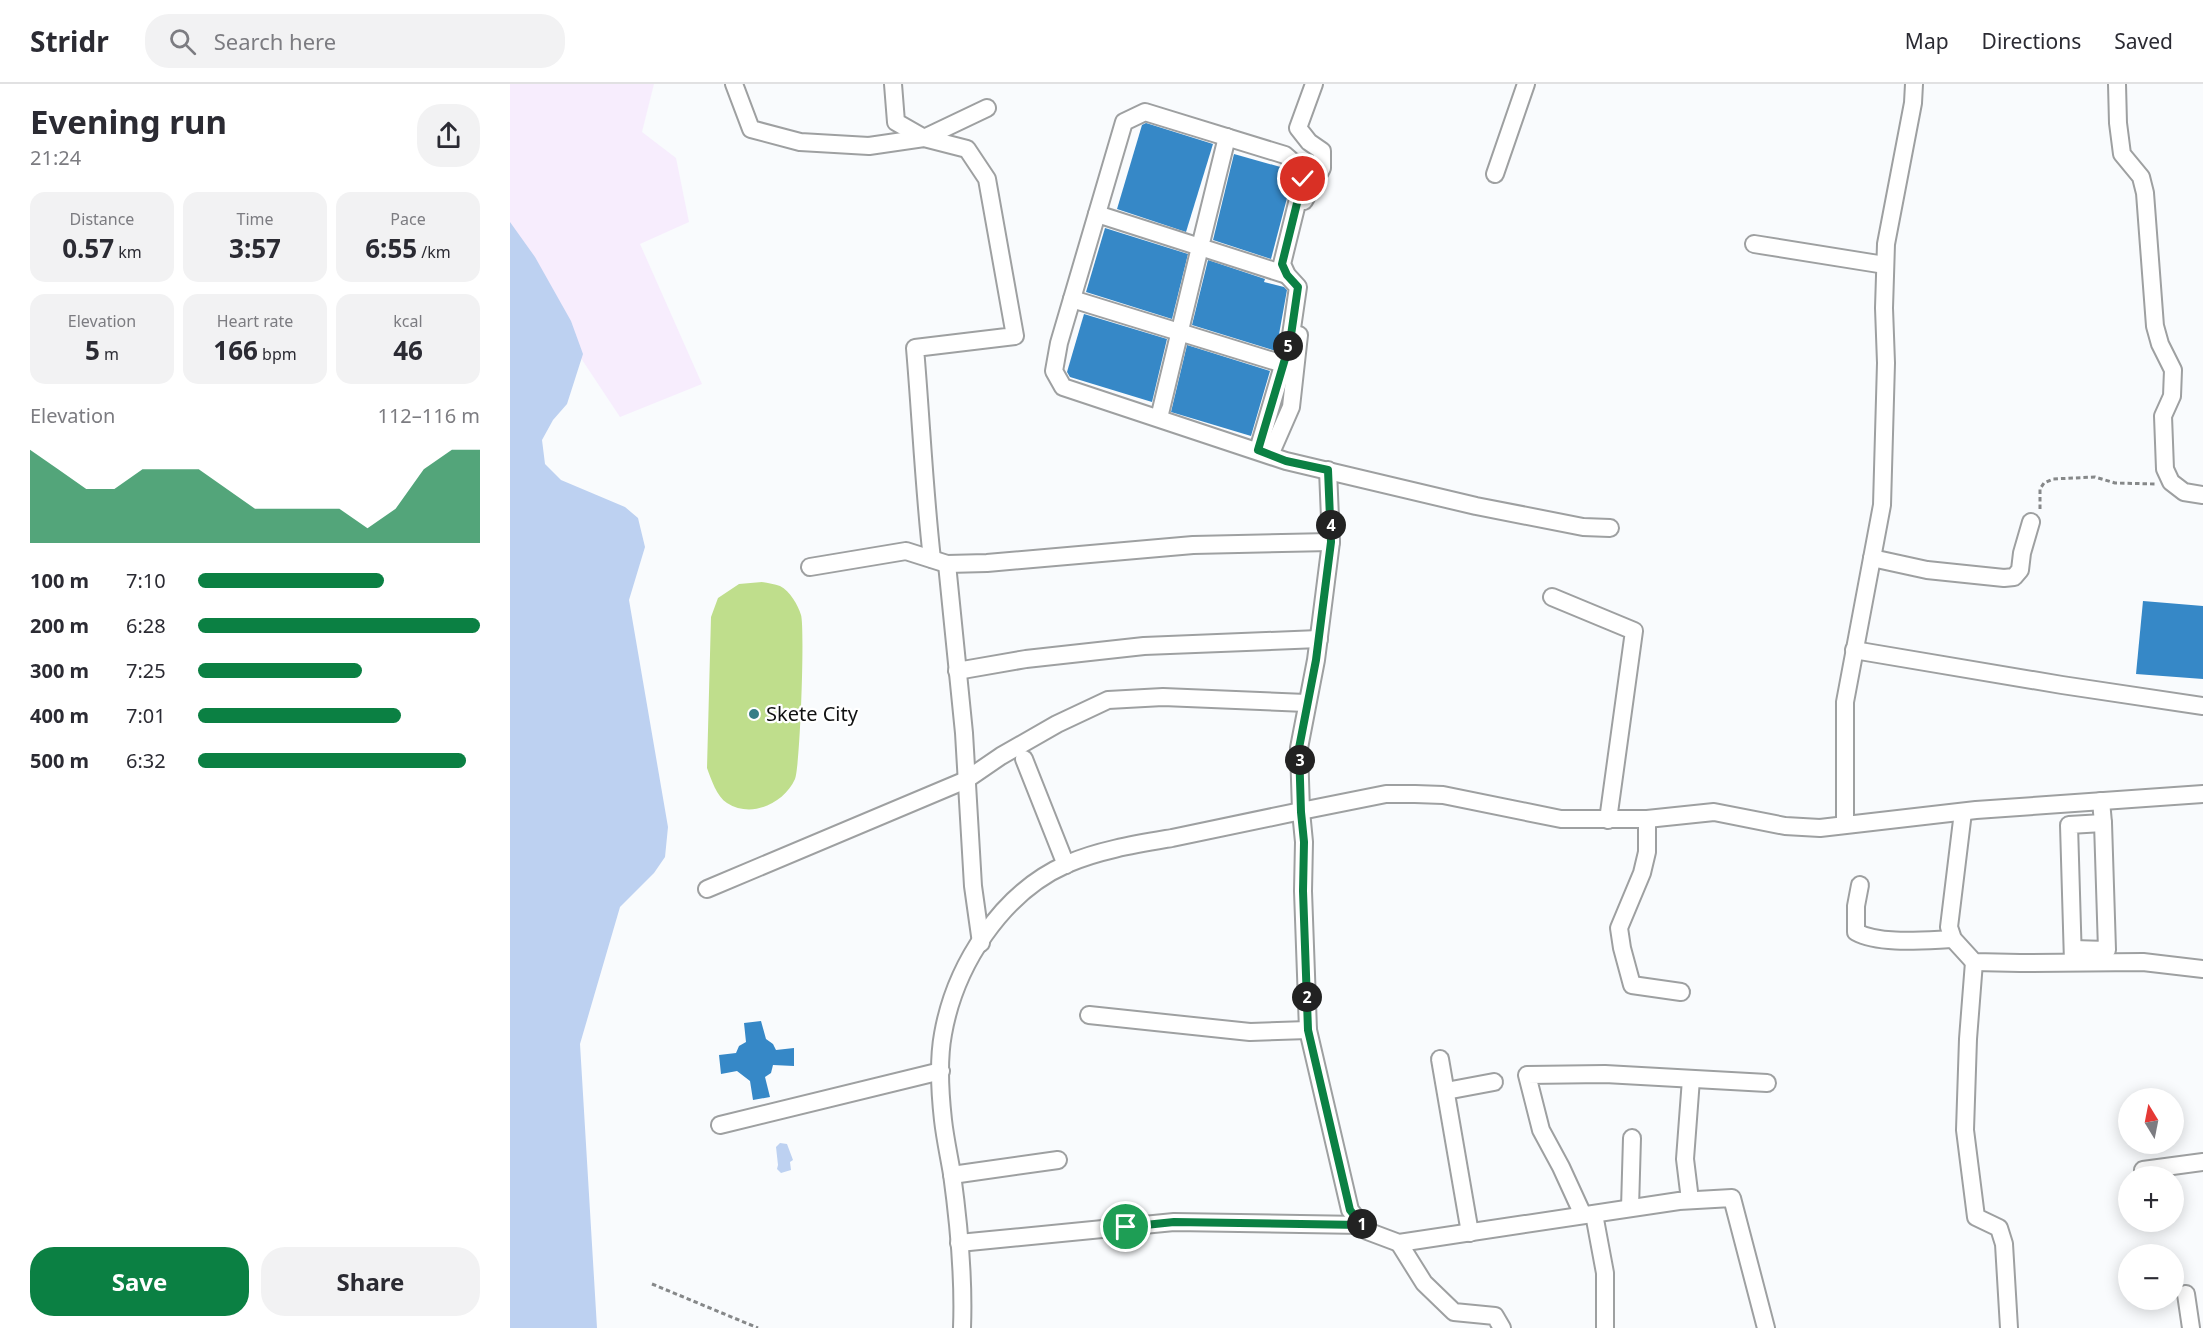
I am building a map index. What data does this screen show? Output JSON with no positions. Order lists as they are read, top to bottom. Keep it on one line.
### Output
{"places":["Skete City"],"north":"top","page":{"header":"Stridr","search":"Search here","nav":["Map","Directions","Saved"],"heading":["Evening run","21:24"],"stats":[["Distance","0.57 km"],["Time","3:57"],["Pace","6:55 /km"],["Elevation","5 m"],["Heart rate","166 bpm"],["kcal","46"]],"pins":["5","4","3","2","1"],"chart":["Elevation","112–116 m"],"list":[{"name":"100 m","note":"7:10"},{"name":"200 m","note":"6:28"},{"name":"300 m","note":"7:25"},{"name":"400 m","note":"7:01"},{"name":"500 m","note":"6:32"}],"map_buttons":["+","−"],"buttons":["Save","Share"]}}
